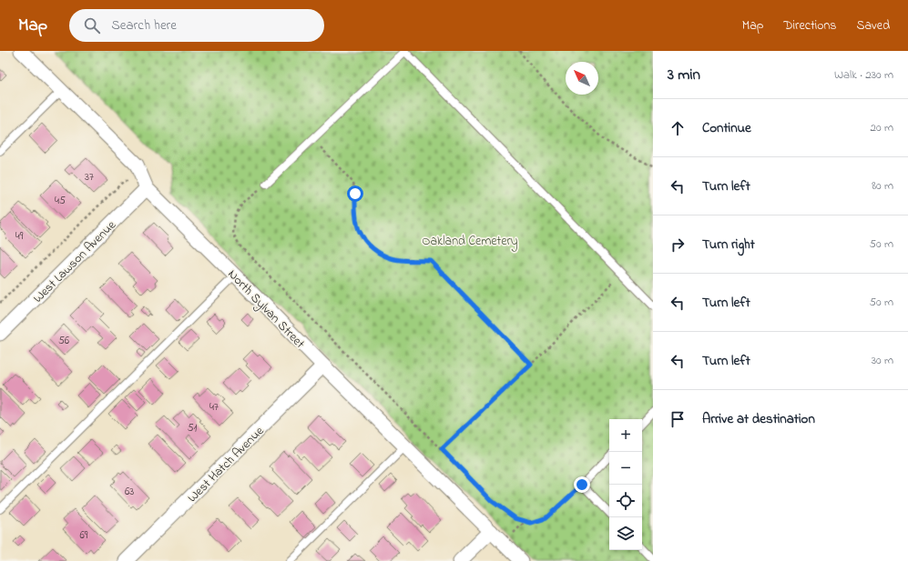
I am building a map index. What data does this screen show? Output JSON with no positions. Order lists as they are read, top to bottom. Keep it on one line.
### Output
{"streets":{"street":["West Lawson Avenue","North Sylvan Street","West Hatch Avenue"]},"crossings":[["West Lawson Avenue","North Sylvan Street"],["North Sylvan Street","West Hatch Avenue"]],"parks":["Oakland Cemetery"],"house_numbers":["37","45","49","56","47","51","63","69"],"north":"top left","page":{"header":"Map","search":"Search here","nav":["Map","Directions","Saved"],"heading":["3 min","Walk · 230 m"],"list":[["Continue","20 m"],["Turn left","80 m"],["Turn right","50 m"],["Turn left","50 m"],["Turn left","30 m"],"Arrive at destination"],"map_buttons":["+","−"]}}
